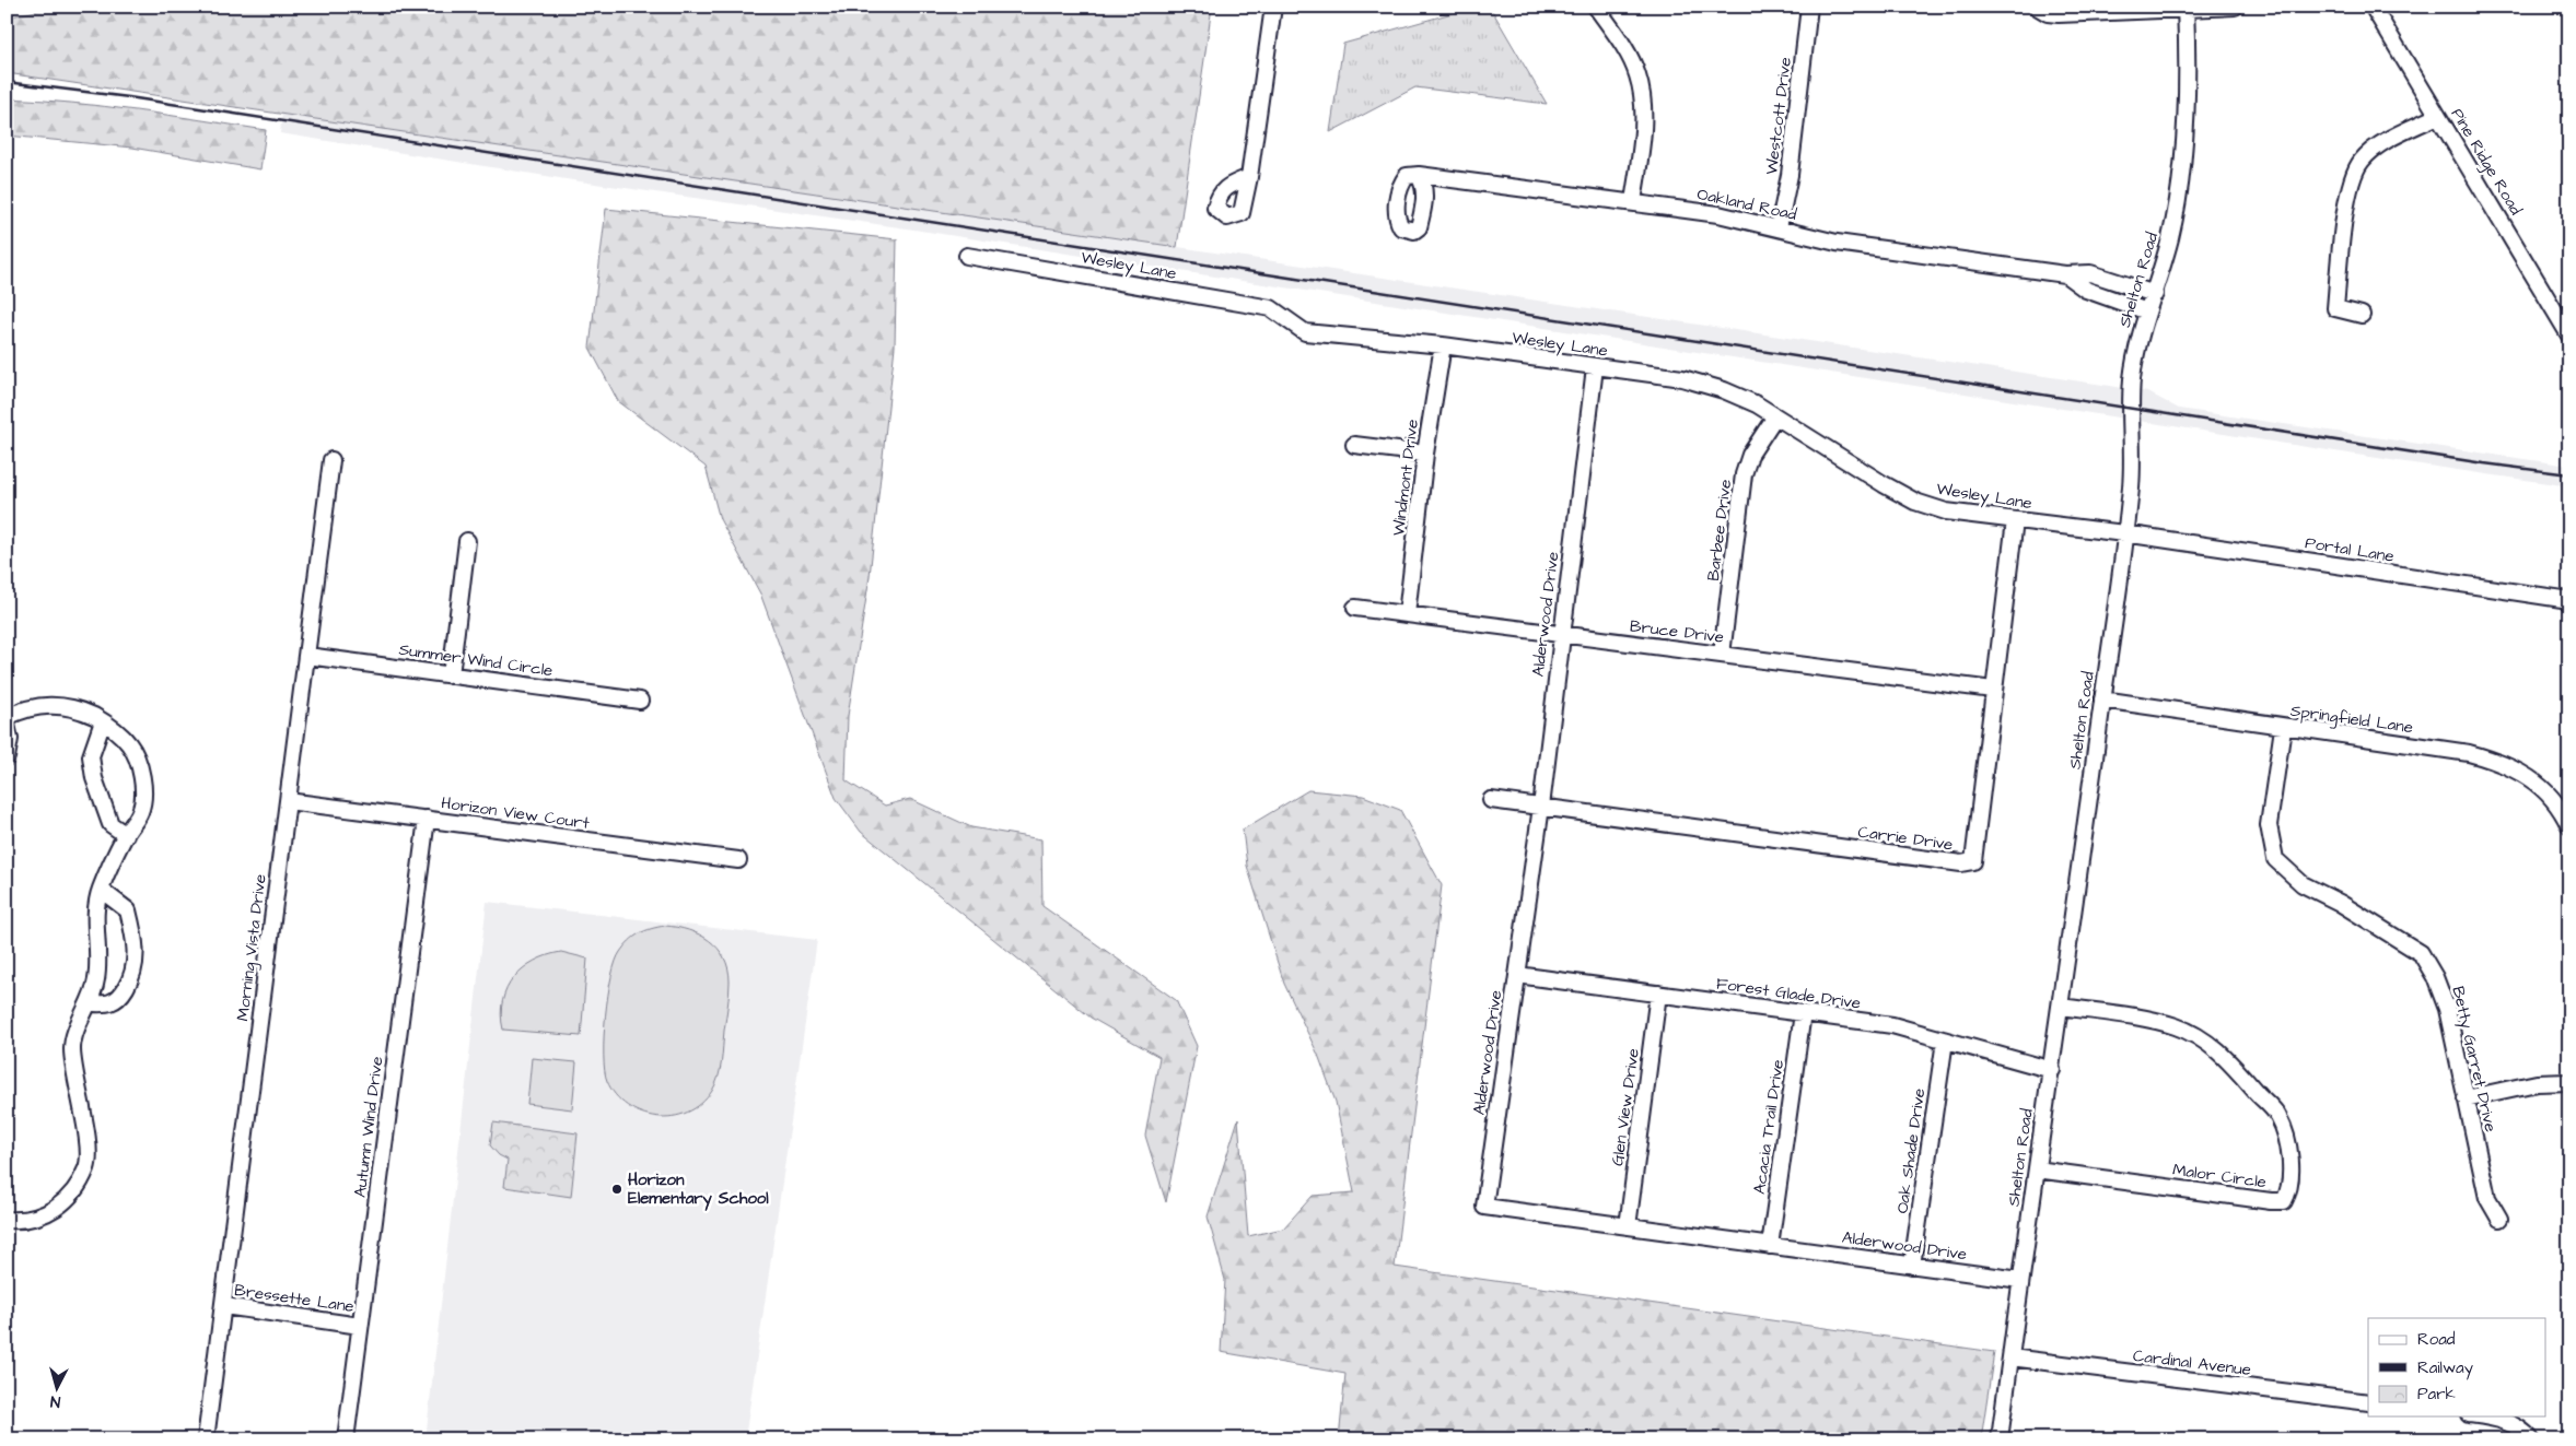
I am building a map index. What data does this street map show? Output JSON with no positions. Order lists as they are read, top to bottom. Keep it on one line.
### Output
{"streets":{"street":["Westcott Drive","Pine Ridge Road","Oakland Road","Wesley Lane","Shelton Road","Windmont Drive","Barbee Drive","Portal Lane","Alderwood Drive","Bruce Drive","Summer Wind Circle","Springfield Lane","Horizon View Court","Carrie Drive","Morning Vista Drive","Forest Glade Drive","Betty Garret Drive","Glen View Drive","Autumn Wind Drive","Acacia Trail Drive","Oak Shade Drive","Malor Circle","Bressette Lane","Cardinal Avenue"]},"crossings":[["Westcott Drive","Oakland Road"],["Oakland Road","Shelton Road"],["Wesley Lane","Shelton Road"],["Wesley Lane","Windmont Drive"],["Wesley Lane","Barbee Drive"],["Wesley Lane","Portal Lane"],["Wesley Lane","Alderwood Drive"],["Wesley Lane","Carrie Drive"],["Shelton Road","Portal Lane"],["Shelton Road","Alderwood Drive"],["Shelton Road","Springfield Lane"],["Shelton Road","Forest Glade Drive"],["Shelton Road","Malor Circle"],["Shelton Road","Cardinal Avenue"],["Windmont Drive","Bruce Drive"],["Barbee Drive","Bruce Drive"],["Alderwood Drive","Bruce Drive"],["Alderwood Drive","Carrie Drive"],["Alderwood Drive","Forest Glade Drive"],["Alderwood Drive","Glen View Drive"],["Alderwood Drive","Acacia Trail Drive"],["Alderwood Drive","Oak Shade Drive"],["Bruce Drive","Carrie Drive"],["Summer Wind Circle","Morning Vista Drive"],["Springfield Lane","Betty Garret Drive"],["Horizon View Court","Morning Vista Drive"],["Horizon View Court","Autumn Wind Drive"],["Morning Vista Drive","Bressette Lane"],["Forest Glade Drive","Glen View Drive"],["Forest Glade Drive","Acacia Trail Drive"],["Forest Glade Drive","Oak Shade Drive"],["Autumn Wind Drive","Bressette Lane"]],"places":["Horizon Elementary School"],"legend":["Road","Railway","Park"],"north":"bottom"}
